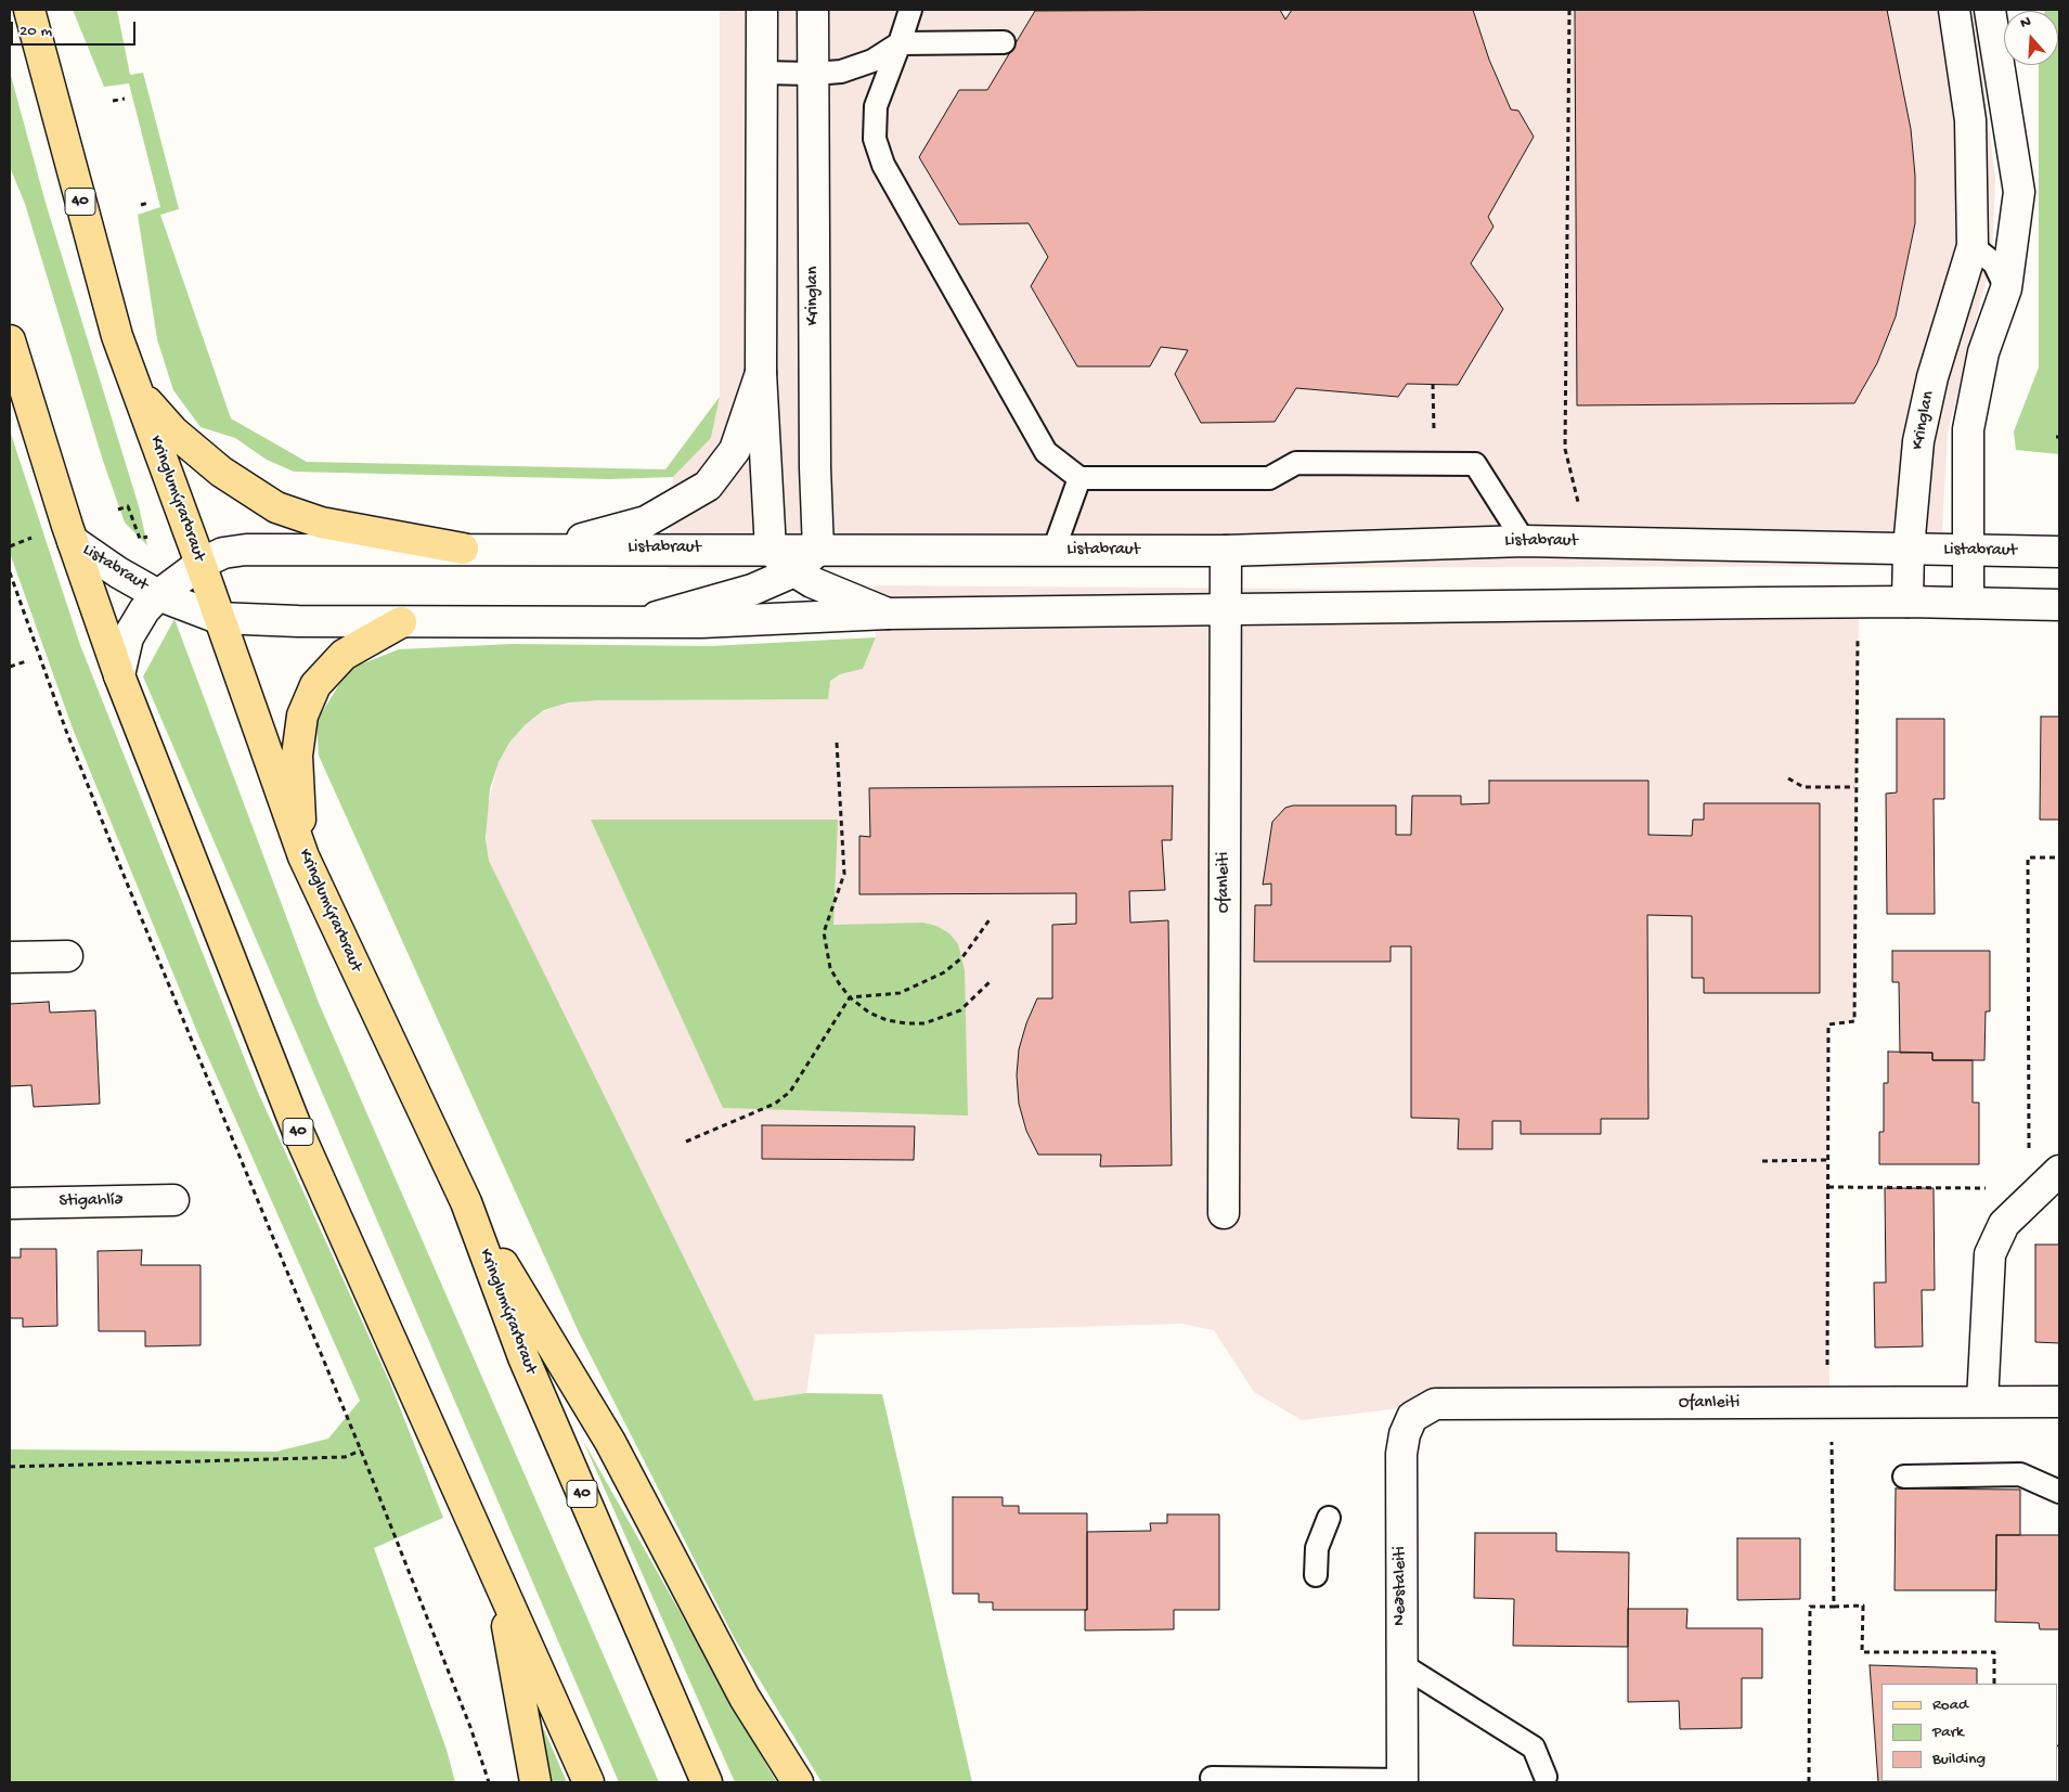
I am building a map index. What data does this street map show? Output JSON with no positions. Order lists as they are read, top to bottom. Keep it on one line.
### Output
{"streets":{"main road":["40","Kringlumýrarbraut"],"street":["Kringlan","Listabraut","Ofanleiti","Stigahlíð","Neðstaleiti"]},"crossings":[["40","Listabraut"],["Kringlan","Listabraut"],["Kringlumýrarbraut","Listabraut"],["Listabraut","Ofanleiti"],["Ofanleiti","Neðstaleiti"]],"legend":["Road","Park","Building"],"scale_bar":"20 m","north":"top"}
